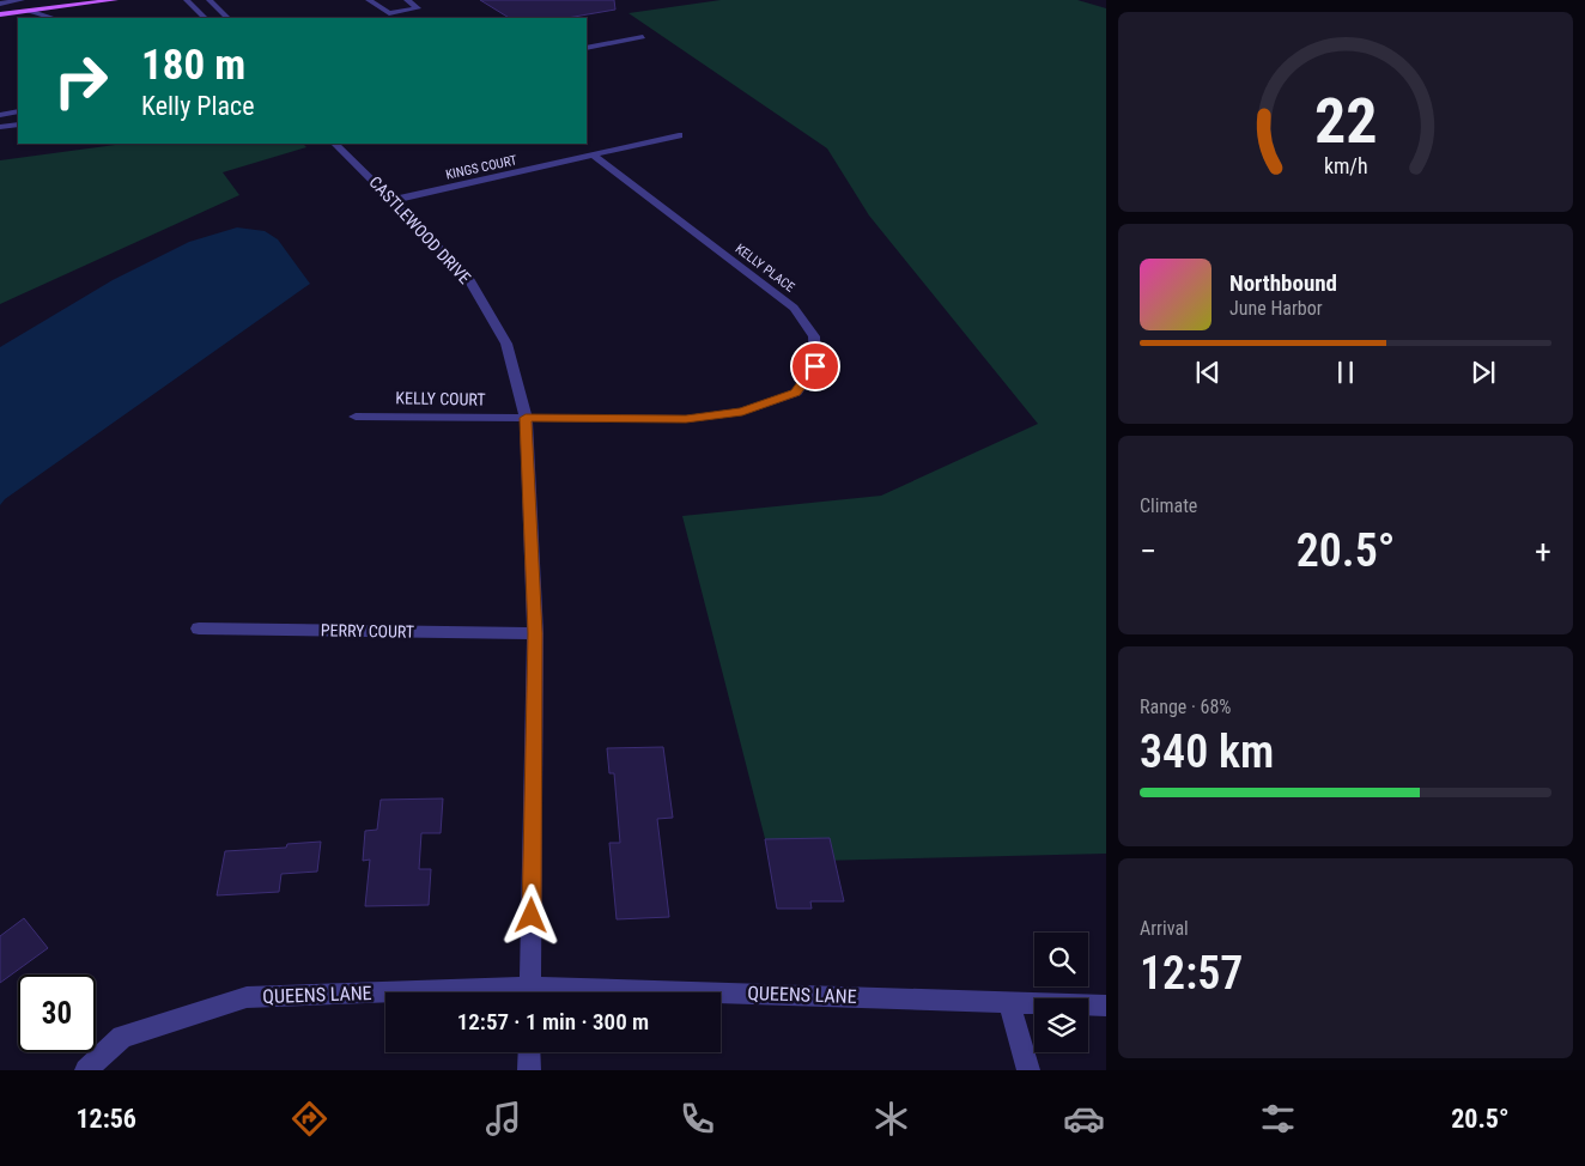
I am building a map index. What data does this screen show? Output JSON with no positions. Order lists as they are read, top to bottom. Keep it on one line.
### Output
{"streets":{"street":["KINGS COURT","CASTLEWOOD DRIVE","KELLY PLACE","KELLY COURT","PERRY COURT","QUEENS LANE"]},"crossings":[["KINGS COURT","CASTLEWOOD DRIVE"],["KINGS COURT","KELLY PLACE"],["CASTLEWOOD DRIVE","KELLY PLACE"],["CASTLEWOOD DRIVE","KELLY COURT"],["CASTLEWOOD DRIVE","PERRY COURT"],["KELLY PLACE","KELLY COURT"]],"page":{"turn":["180 m","Kelly Place"],"song":["Northbound","June Harbor"],"tile":["Climate",["Range · 68%","340 km"],["Arrival","12:57"]],"heat":["−","20.5°","+"],"limit":"30","trip":"12:57 · 1 min · 300 m","tabs":["12:56","20.5°"],"gauge":["22","km/h"]}}
